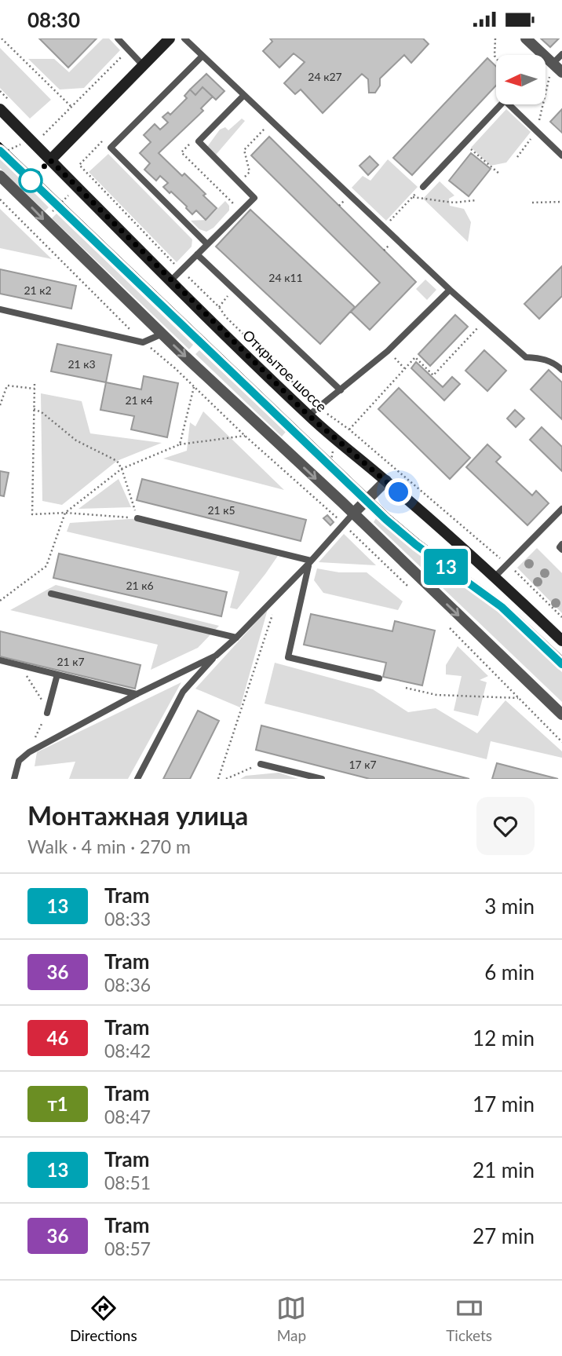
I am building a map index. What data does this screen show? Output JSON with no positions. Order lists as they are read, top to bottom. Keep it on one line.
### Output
{"streets":{"street":["Открытое шоссе"]},"lines":["tram line 13"],"house_numbers":["24 к27","24 к11","21 к2","21 к3","21 к4","21 к5","21 к6","21 к7","17 к7"],"north":"left","page":{"status":"08:30","on_map":"13","heading":["Монтажная улица","Walk · 4 min · 270 m"],"list":[{"mark":"13","name":"Tram","note":"08:33","value":"3 min"},{"mark":"36","name":"Tram","note":"08:36","value":"6 min"},{"mark":"46","name":"Tram","note":"08:42","value":"12 min"},{"mark":"т1","name":"Tram","note":"08:47","value":"17 min"},{"mark":"13","name":"Tram","note":"08:51","value":"21 min"},{"mark":"36","name":"Tram","note":"08:57","value":"27 min"}],"tabs":["Directions","Map","Tickets"]}}
